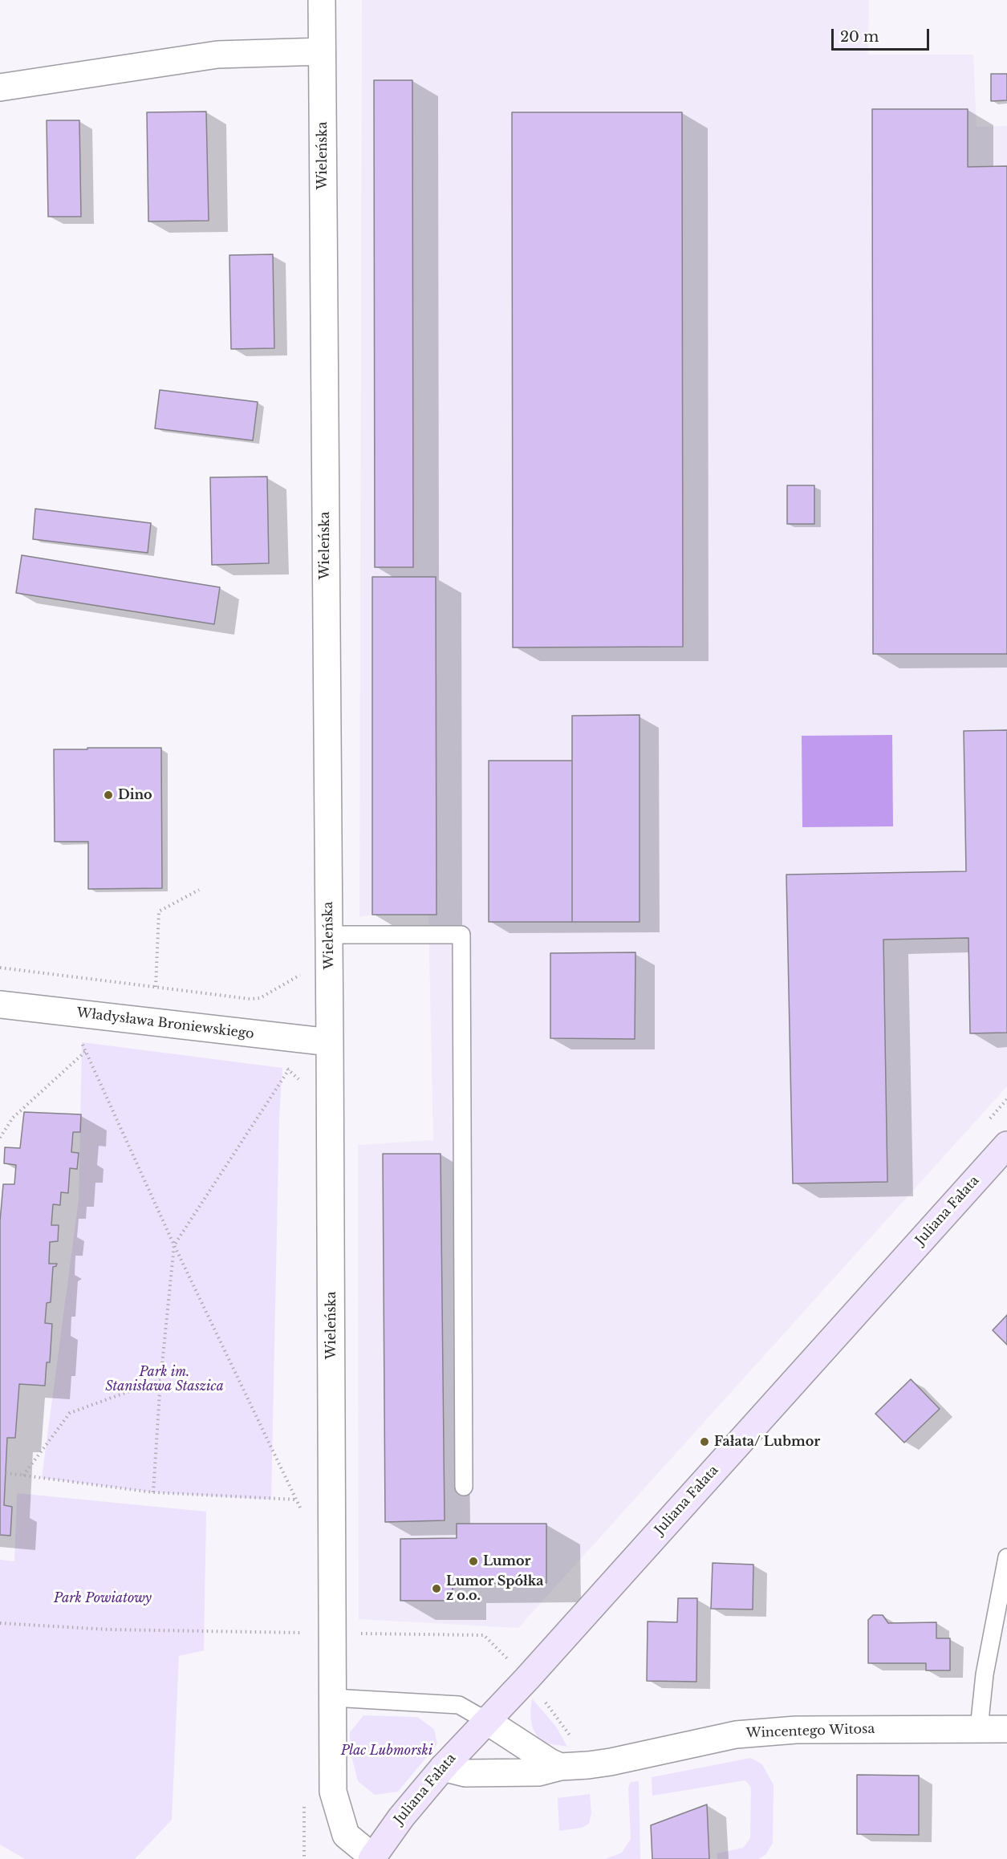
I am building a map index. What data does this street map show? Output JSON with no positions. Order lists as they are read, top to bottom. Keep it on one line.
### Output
{"streets":{"main road":["Juliana Fałata"],"street":["Wieleńska","Władysława Broniewskiego","Wincentego Witosa"]},"crossings":[["Wieleńska","Władysława Broniewskiego"],["Wieleńska","Juliana Fałata"],["Juliana Fałata","Wincentego Witosa"]],"parks":["Park im. Stanisława Staszica","Park Powiatowy","Plac Lubmorski"],"places":["Dino","Fałata/ Lubmor","Lumor","Lumor Spółka z o.o."],"scale_bar":"20 m"}
